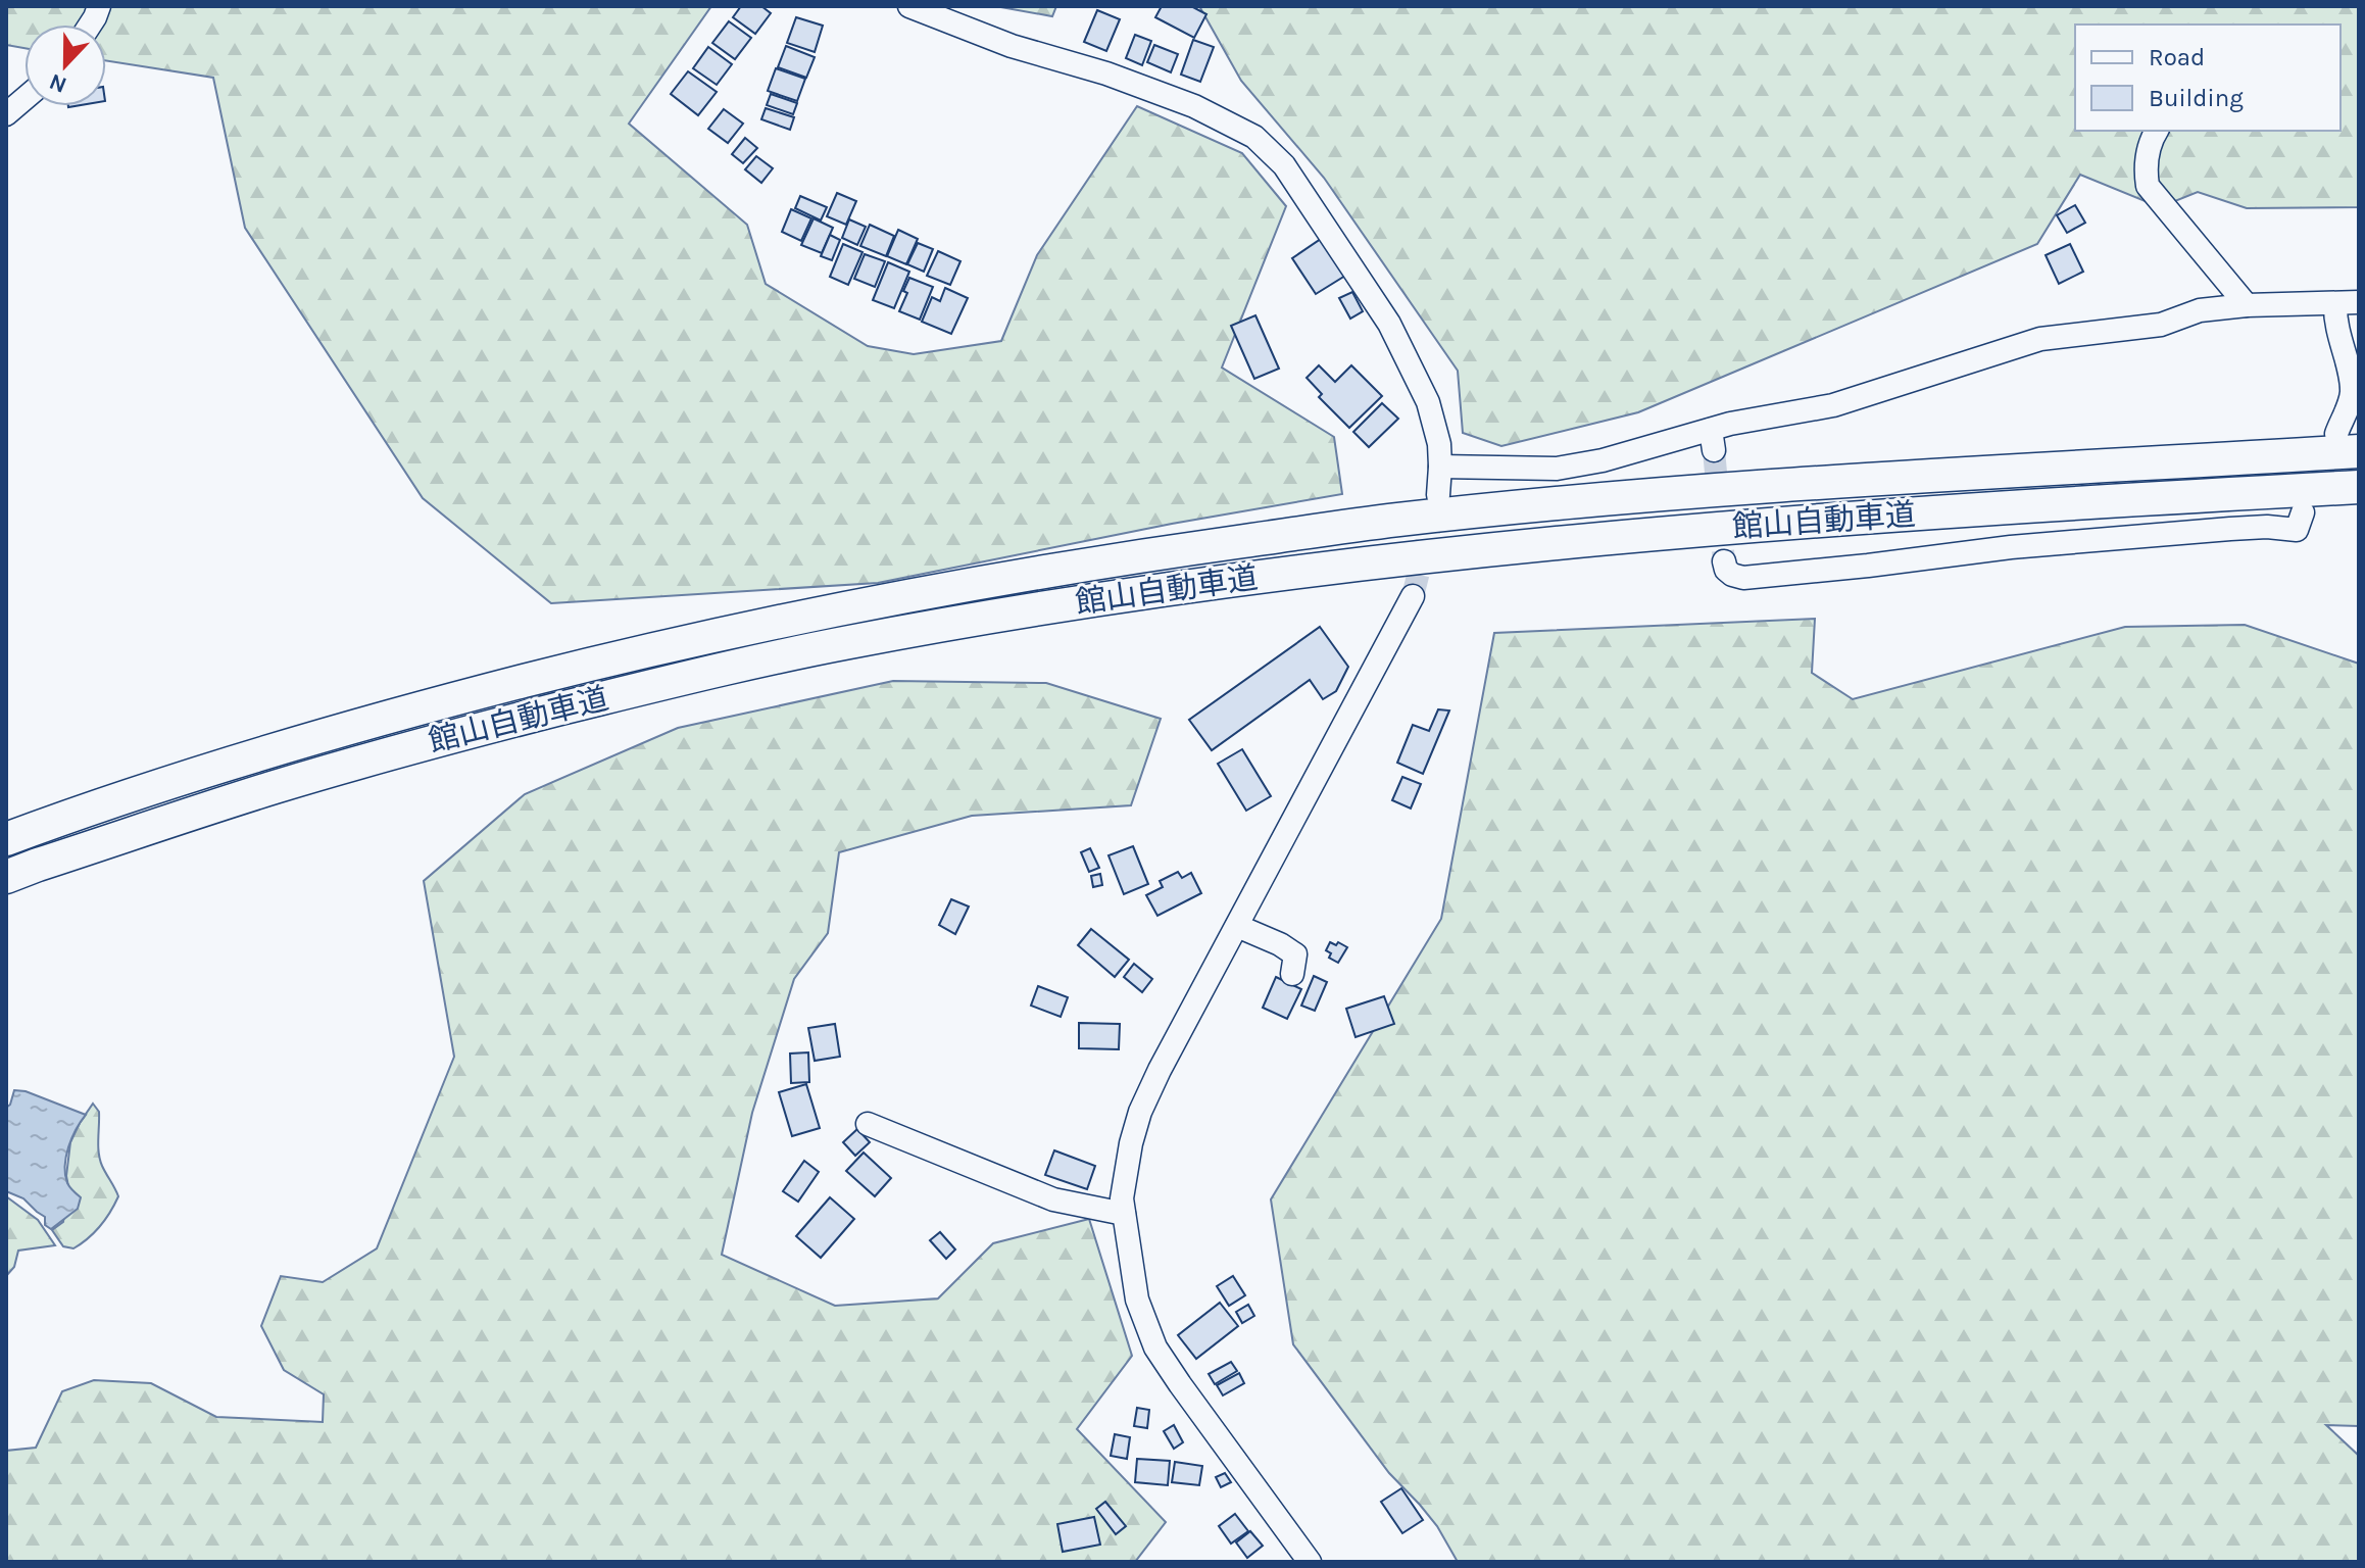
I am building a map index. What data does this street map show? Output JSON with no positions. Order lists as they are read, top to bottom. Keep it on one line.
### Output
{"streets":{"highway":["館山自動車道"]},"legend":["Road","Building"],"north":"bottom"}
